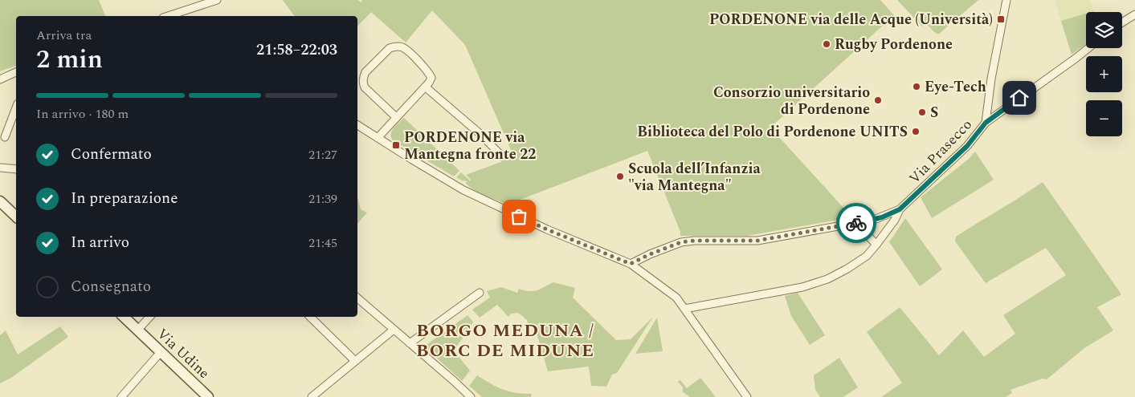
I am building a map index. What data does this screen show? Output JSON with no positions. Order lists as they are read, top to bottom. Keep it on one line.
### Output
{"streets":{"main road":["Via Udine"],"street":["Via Prasecco"]},"districts":["BORGO MEDUNA / BORC DE MIDUNE"],"places":{"transit":["PORDENONE via delle Acque (Università)","PORDENONE via Mantegna fronte 22"],"other":["Rugby Pordenone","Eye-Tech","Consorzio universitario di Pordenone","S","Biblioteca del Polo di Pordenone UNITS","Scuola dell’Infanzia \"via Mantegna\""]},"page":{"map_buttons":["+","−"],"heading":["2 min","Arriva tra","21:58–22:03"],"bar":"In arrivo · 180 m","list":[["Confermato","21:27"],["In preparazione","21:39"],["In arrivo","21:45"],"Consegnato"]}}
